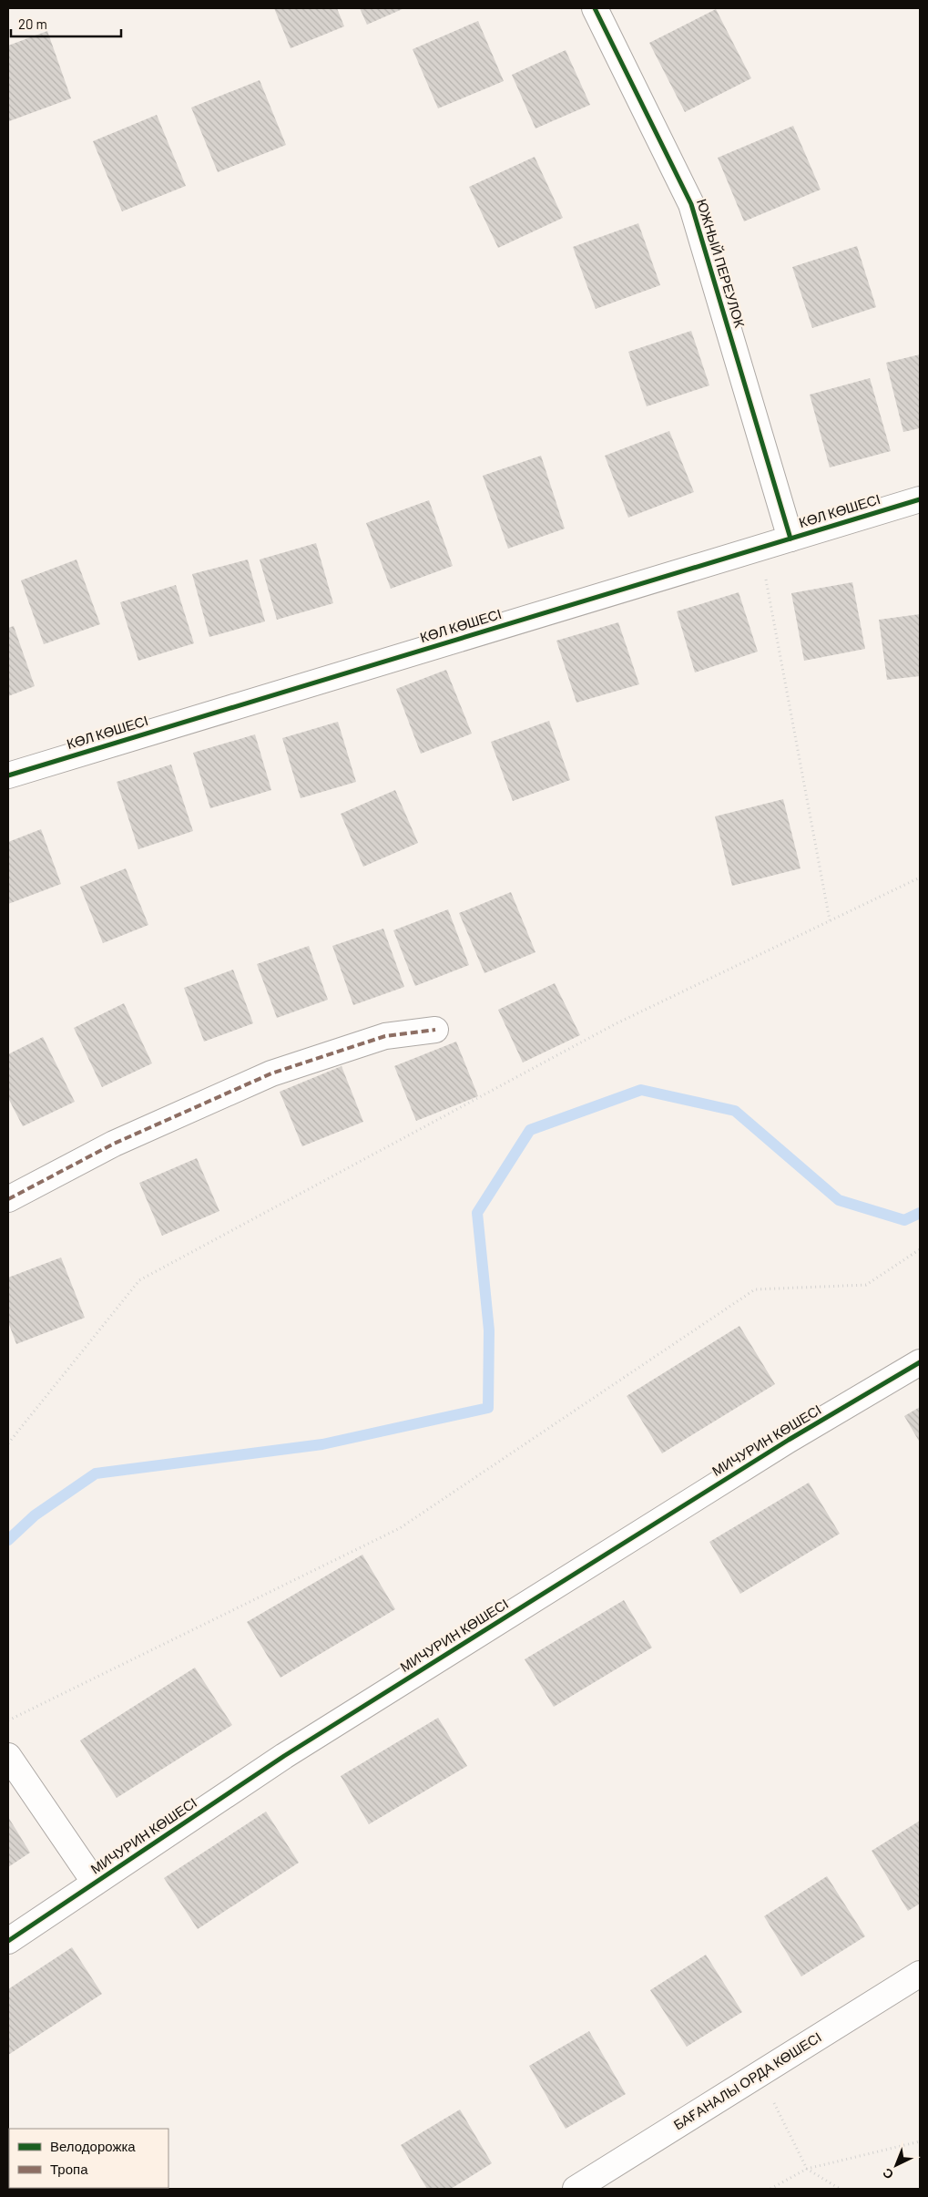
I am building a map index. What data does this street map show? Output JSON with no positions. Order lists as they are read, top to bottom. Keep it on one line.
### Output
{"streets":{"street":["ЮЖНЫЙ ПЕРЕУЛОК","КӨЛ КӨШЕСІ","МИЧУРИН КӨШЕСІ","БАҒАНАЛЫ ОРДА КӨШЕСІ"]},"crossings":[["ЮЖНЫЙ ПЕРЕУЛОК","КӨЛ КӨШЕСІ"]],"legend":["Велодорожка","Тропа"],"scale_bar":"20 m","north":"bottom left"}
